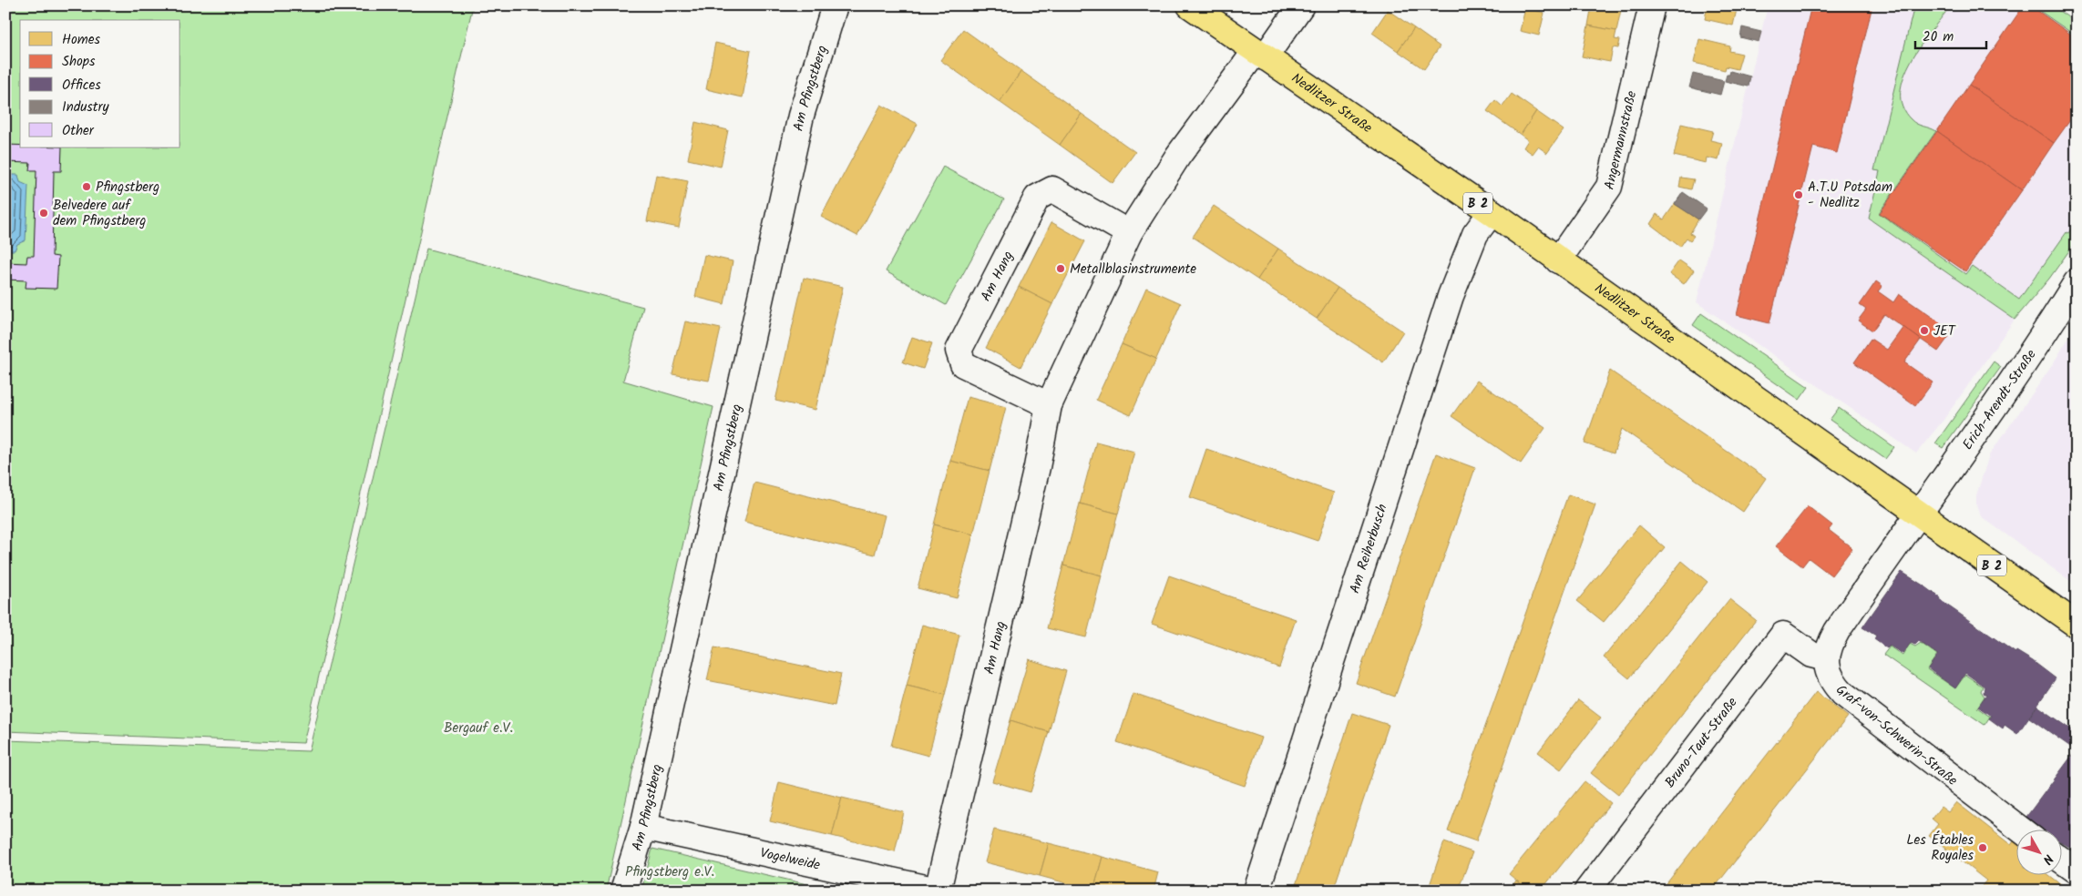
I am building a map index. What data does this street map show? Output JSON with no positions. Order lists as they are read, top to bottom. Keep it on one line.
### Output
{"streets":{"main road":["Nedlitzer Straße","B 2"],"street":["Am Pfingstberg","Angermannstraße","Am Hang","Erich-Arendt-Straße","Am Reiherbusch","Graf-von-Schwerin-Straße","Bruno-Taut-Straße","Vogelweide"]},"crossings":[["Am Pfingstberg","Vogelweide"],["Nedlitzer Straße","Angermannstraße"],["Nedlitzer Straße","Am Hang"],["Nedlitzer Straße","Erich-Arendt-Straße"],["Nedlitzer Straße","Am Reiherbusch"],["Am Hang","Vogelweide"],["Graf-von-Schwerin-Straße","Bruno-Taut-Straße"]],"parks":["Bergauf e.V.","Pfingstberg e.V."],"places":["Pfingstberg","A.T.U Potsdam - Nedlitz","Belvedere auf dem Pfingstberg","Metallblasinstrumente","JET","Les Étables Royales"],"legend":["Homes","Shops","Offices","Industry","Other"],"scale_bar":"20 m","north":"bottom right"}
